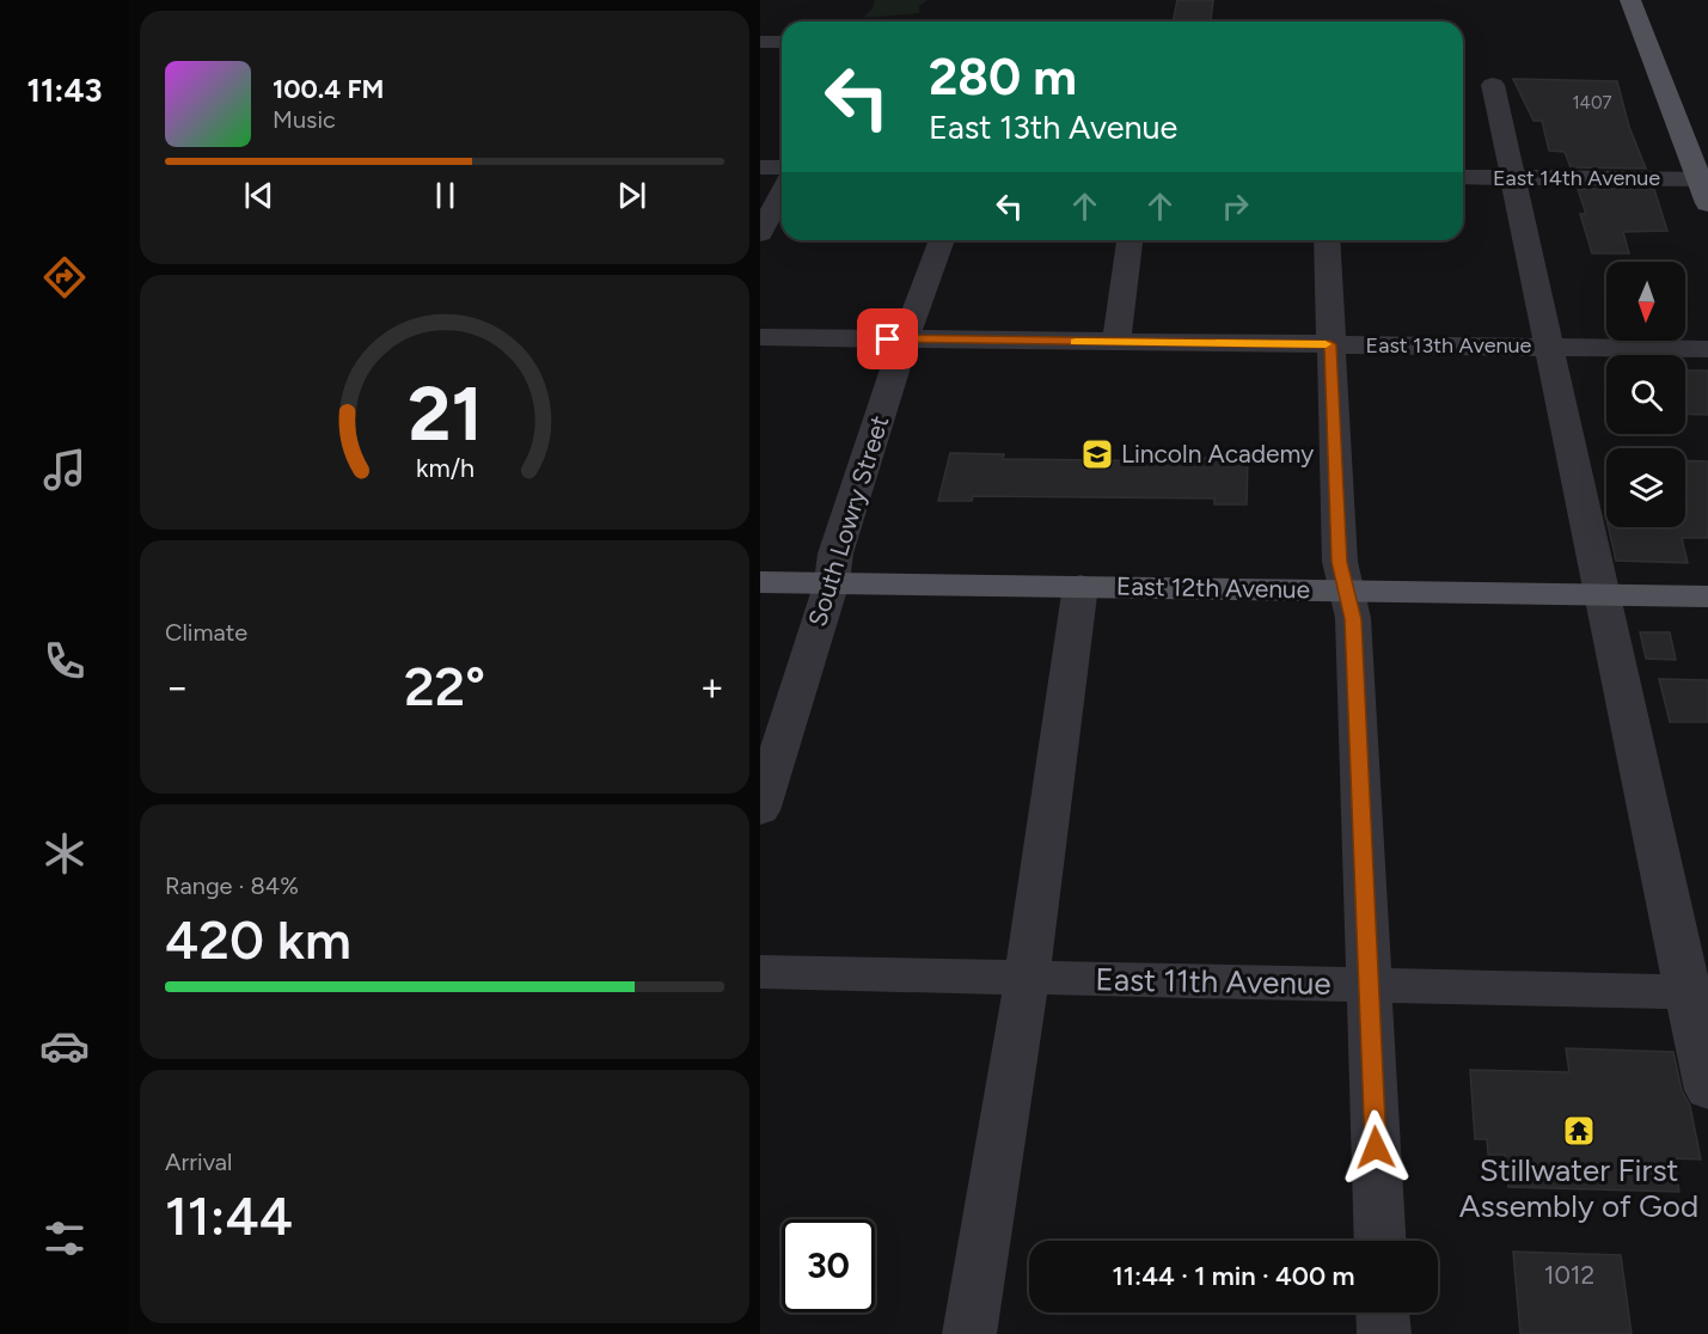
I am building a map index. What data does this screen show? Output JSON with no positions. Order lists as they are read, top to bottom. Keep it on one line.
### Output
{"streets":{"main road":["East 12th Avenue"],"street":["East 14th Avenue","East 13th Avenue","South Lowry Street","East 11th Avenue"]},"crossings":[["East 13th Avenue","South Lowry Street"],["South Lowry Street","East 12th Avenue"]],"places":{"school or university":["Lincoln Academy"],"temple":["Stillwater First Assembly of God"]},"house_numbers":["1407","1012"],"north":"bottom","page":{"tabs":"11:43","turn":["280 m","East 13th Avenue"],"song":["100.4 FM","Music"],"tile":["Climate",["Range · 84%","420 km"],["Arrival","11:44"]],"heat":["−","22°","+"],"limit":"30","trip":"11:44 · 1 min · 400 m","gauge":["21","km/h"]}}
